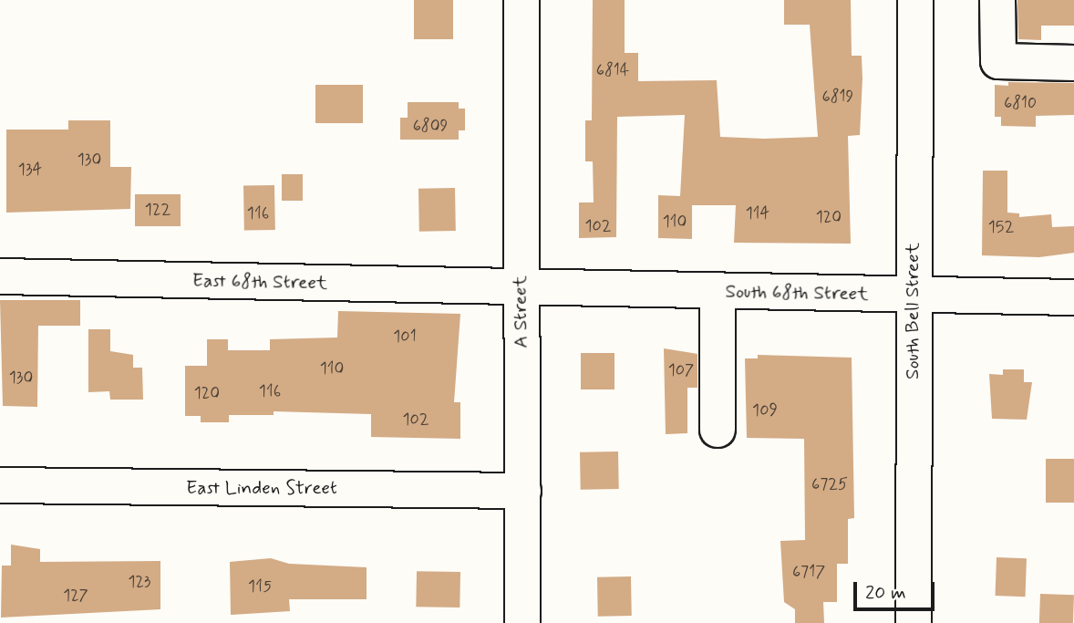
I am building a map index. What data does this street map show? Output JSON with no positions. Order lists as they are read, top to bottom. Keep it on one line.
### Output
{"streets":{"street":["East 68th Street","South 68th Street","South Bell Street","A Street","East Linden Street"]},"crossings":[["East 68th Street","South 68th Street"],["East 68th Street","A Street"],["South 68th Street","South Bell Street"],["South 68th Street","A Street"],["A Street","East Linden Street"]],"house_numbers":["6814","6819","6810","6809","130","134","122","116","114","120","110","102","152","101","110","107","130","116","120","109","102","6725","6717","123","115","127"],"scale_bar":"20 m"}
